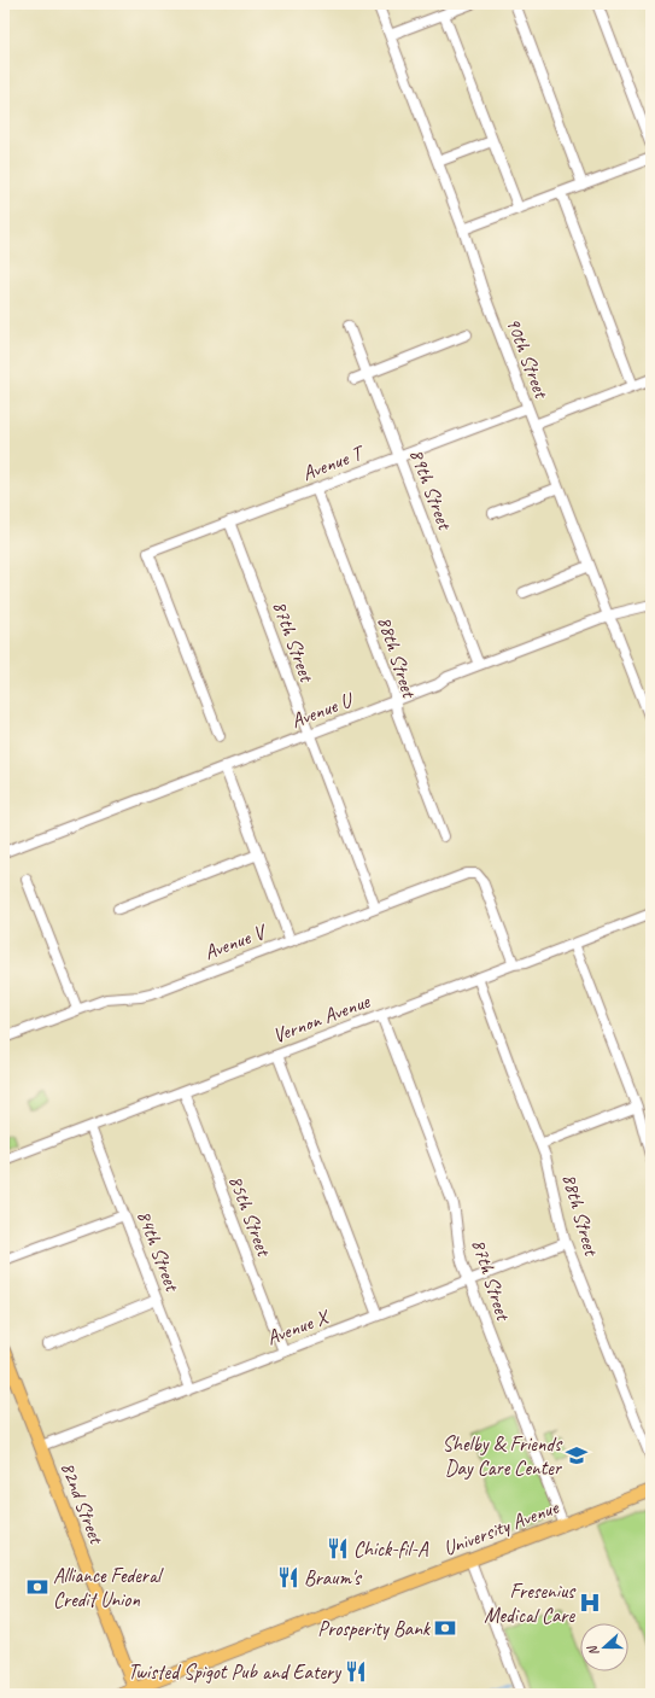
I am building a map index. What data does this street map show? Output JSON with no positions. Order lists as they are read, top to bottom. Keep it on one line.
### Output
{"streets":{"main road":["82nd Street","University Avenue"],"street":["90th Street","Avenue T","89th Street","87th Street","88th Street","Avenue U","Avenue V","Vernon Avenue","85th Street","84th Street","Avenue X"]},"crossings":[["90th Street","Avenue T"],["90th Street","Avenue U"],["Avenue T","89th Street"],["Avenue T","87th Street"],["Avenue T","88th Street"],["89th Street","Avenue U"],["87th Street","Avenue U"],["87th Street","Avenue V"],["87th Street","Vernon Avenue"],["87th Street","Avenue X"],["87th Street","University Avenue"],["88th Street","Avenue U"],["88th Street","Vernon Avenue"],["88th Street","Avenue X"],["Avenue V","Vernon Avenue"],["Vernon Avenue","85th Street"],["Vernon Avenue","84th Street"],["85th Street","Avenue X"],["84th Street","Avenue X"],["Avenue X","82nd Street"],["82nd Street","University Avenue"]],"places":{"school or university":["Shelby & Friends Day Care Center"],"restaurant":["Chick-fil-A","Braum's","Twisted Spigot Pub and Eatery"],"bank":["Alliance Federal Credit Union","Prosperity Bank"],"hospital":["Fresenius Medical Care"]},"north":"left"}
